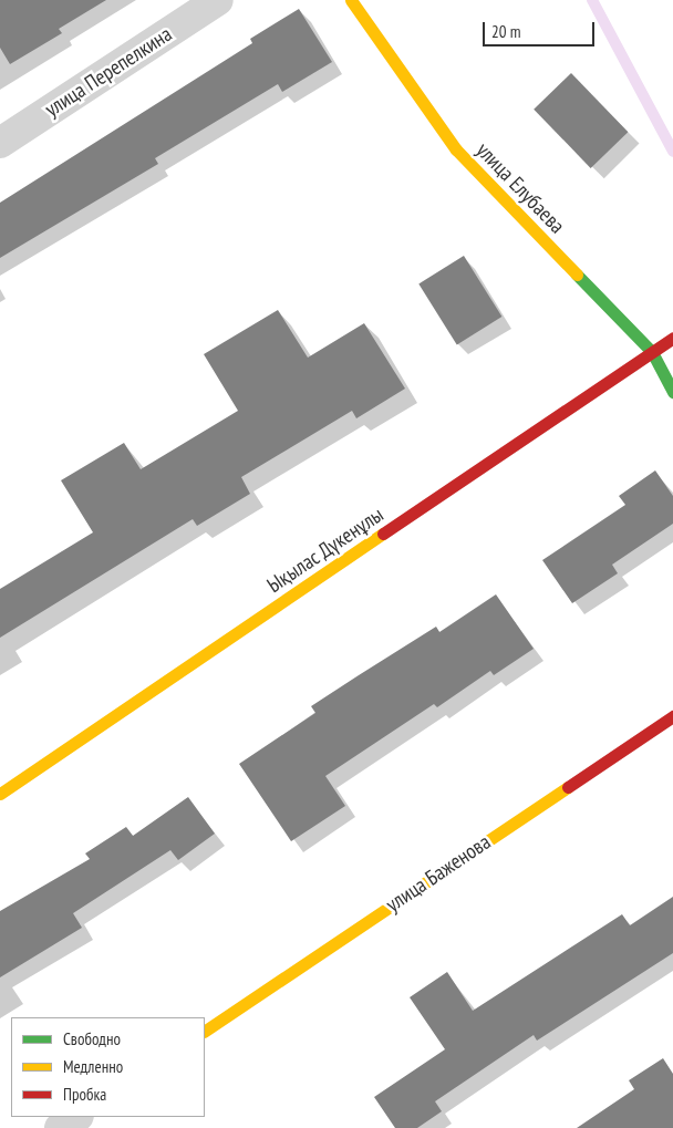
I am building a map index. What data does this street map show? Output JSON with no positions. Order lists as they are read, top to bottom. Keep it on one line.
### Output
{"streets":{"street":["улица Перепелкина","улица Елубаева","Ықылас Дүкенұлы","улица Баженова"]},"crossings":[["улица Елубаева","Ықылас Дүкенұлы"]],"legend":["Свободно","Медленно","Пробка"],"scale_bar":"20 m"}
